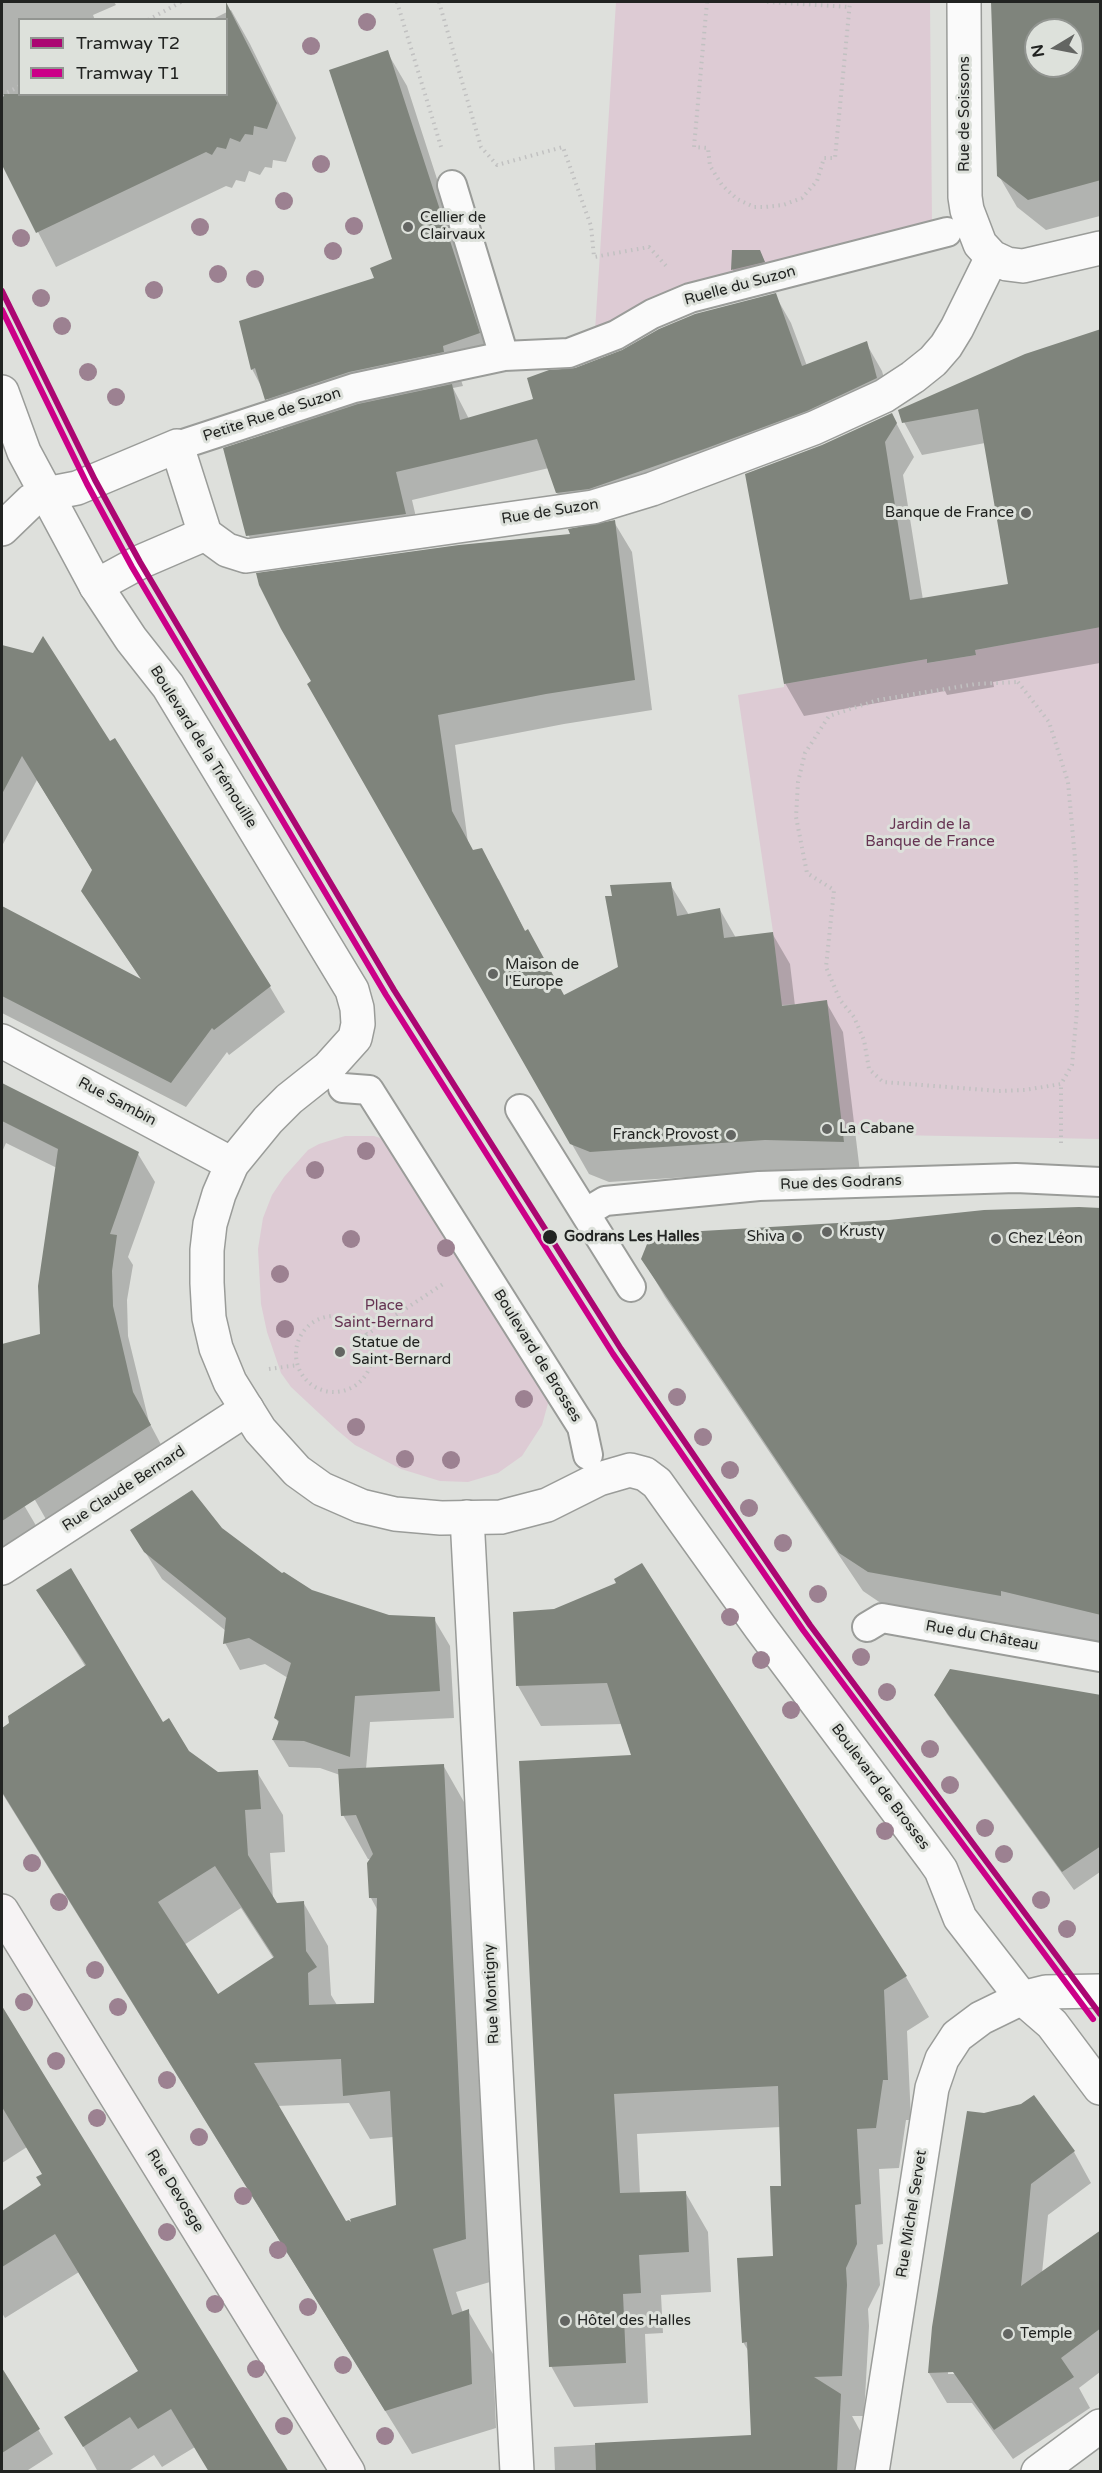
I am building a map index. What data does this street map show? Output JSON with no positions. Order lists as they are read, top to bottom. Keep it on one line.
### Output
{"streets":{"main road":["Rue Devosge"],"street":["Rue de Soissons","Ruelle du Suzon","Petite Rue de Suzon","Rue de Suzon","Boulevard de la Trémouille","Rue Sambin","Rue des Godrans","Boulevard de Brosses","Rue Claude Bernard","Rue du Château","Rue Montigny","Rue Michel Servet"]},"crossings":[["Rue de Soissons","Ruelle du Suzon"],["Rue de Soissons","Rue de Suzon"],["Ruelle du Suzon","Petite Rue de Suzon"],["Petite Rue de Suzon","Boulevard de la Trémouille"],["Boulevard de Brosses","Rue Montigny"],["Boulevard de Brosses","Rue Michel Servet"]],"parks":["Jardin de la Banque de France","Place Saint-Bernard"],"places":["Cellier de Clairvaux","Banque de France","Maison de l'Europe","La Cabane","Franck Provost","Krusty","Godrans Les Halles","Shiva","Chez Léon","Statue de Saint-Bernard","Hôtel des Halles","Temple"],"lines":["tram line T2","tram line T1"],"legend":["Tramway T2","Tramway T1"],"north":"left"}
